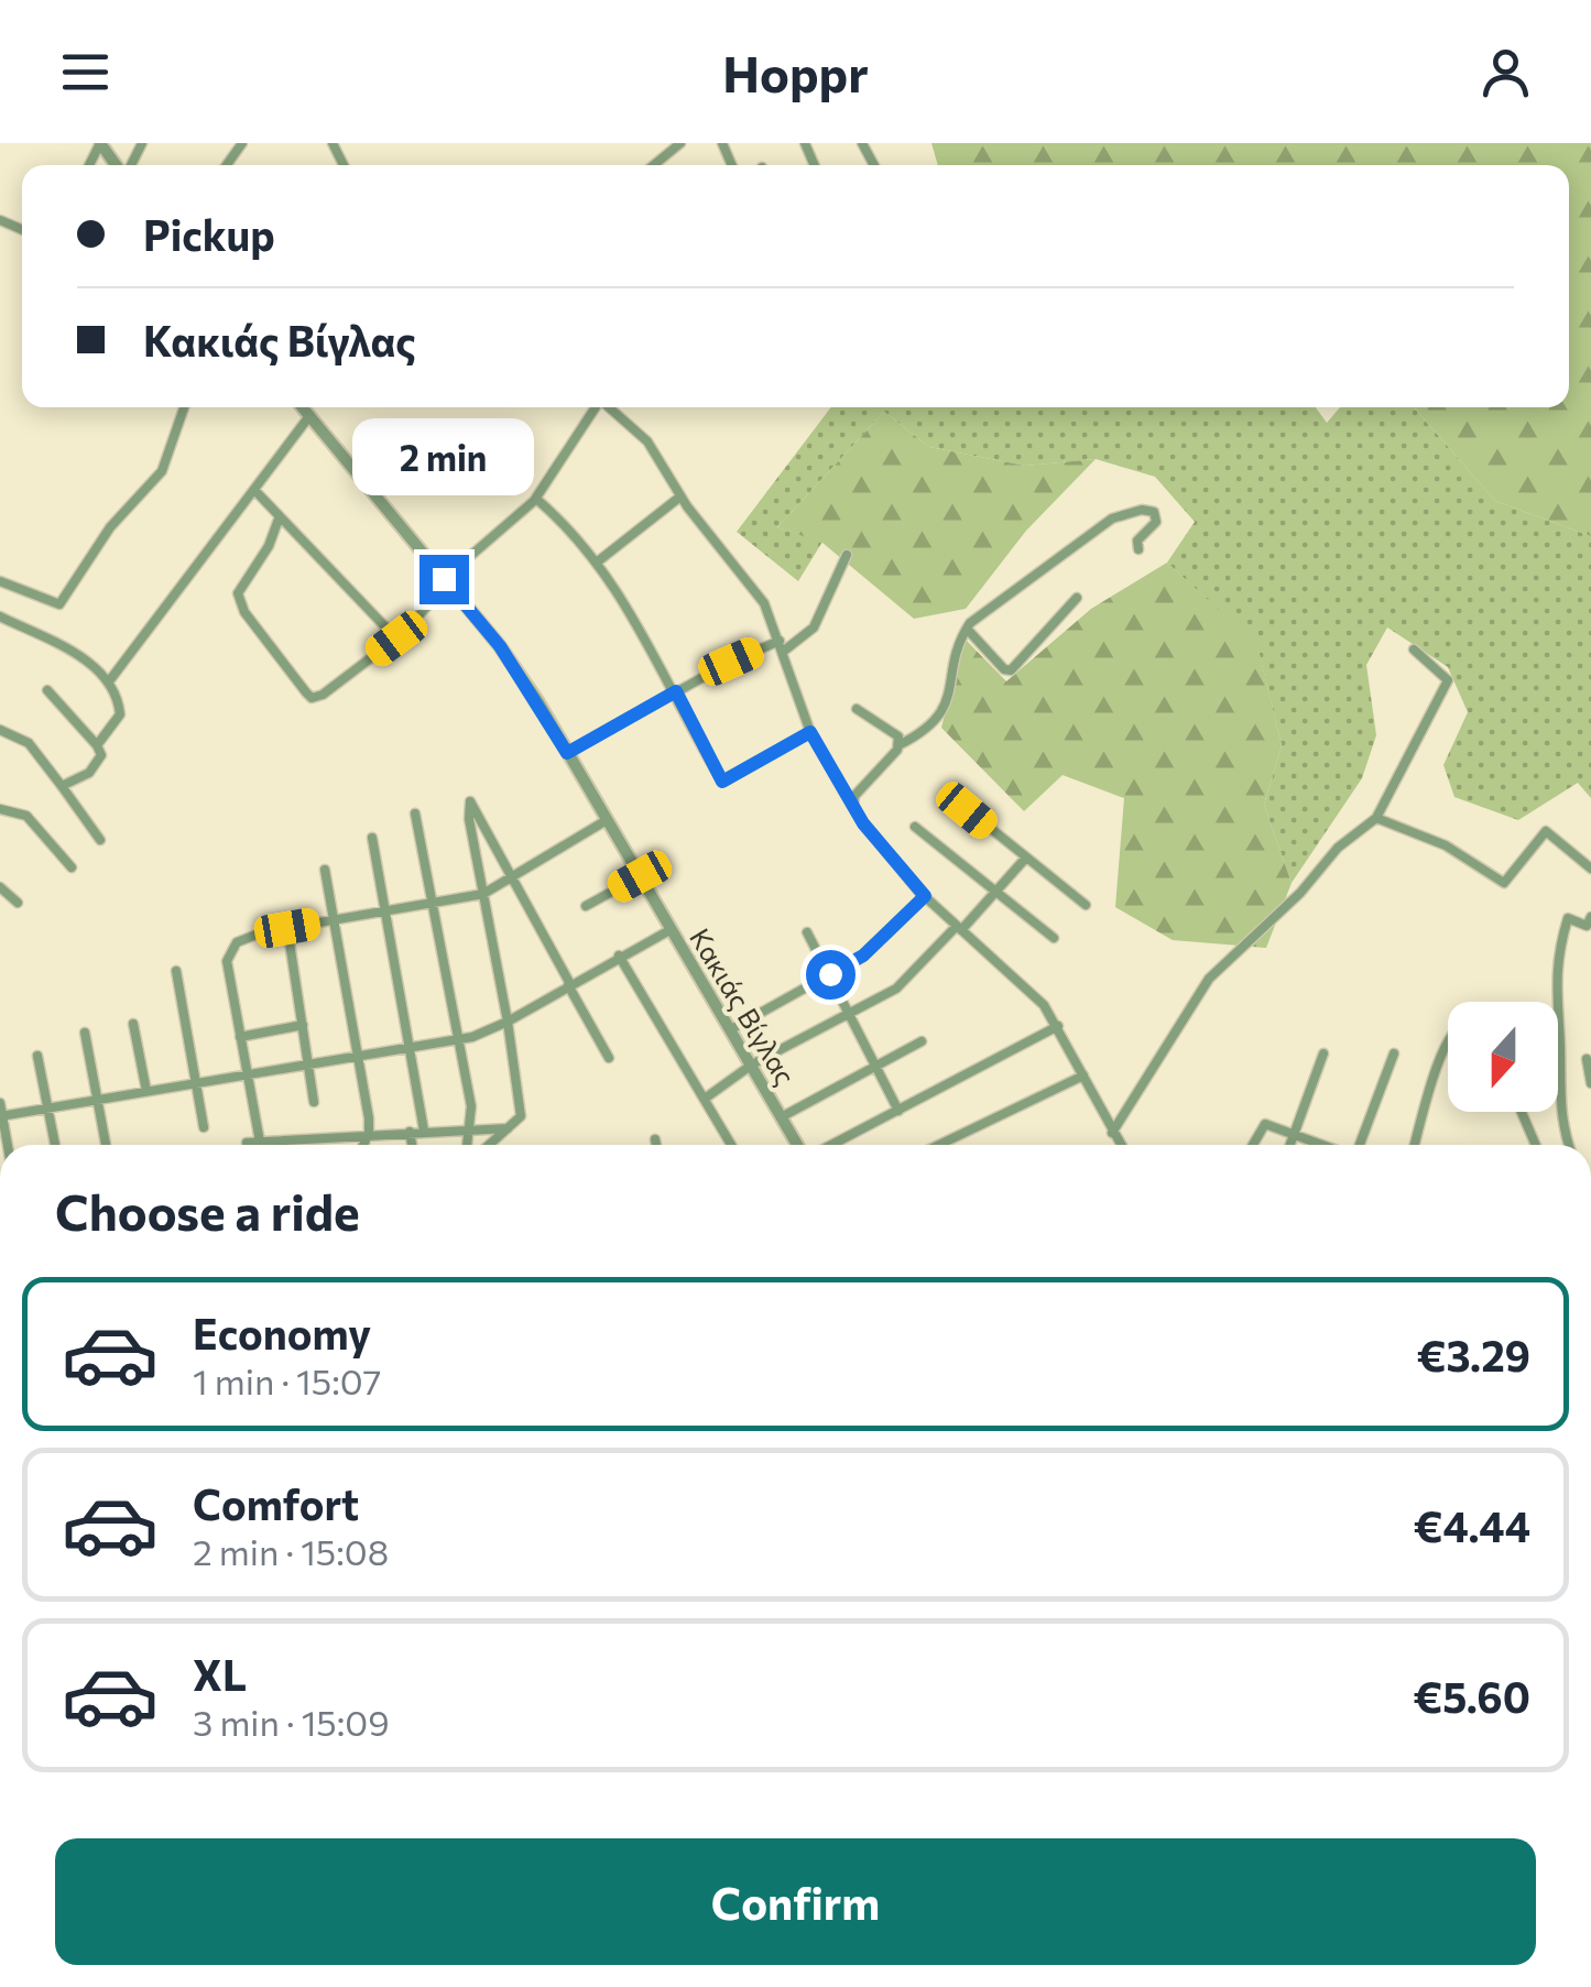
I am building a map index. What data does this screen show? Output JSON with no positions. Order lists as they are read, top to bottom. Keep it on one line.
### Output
{"streets":{"street":["Κακιάς Βίγλας"]},"north":"bottom","page":{"header":"Hoppr","banner":["Pickup","Κακιάς Βίγλας"],"bubble":"2 min","heading":"Choose a ride","list":[{"name":"Economy","note":"1 min · 15:07","value":"€3.29"},{"name":"Comfort","note":"2 min · 15:08","value":"€4.44"},{"name":"XL","note":"3 min · 15:09","value":"€5.60"}],"buttons":"Confirm"}}
